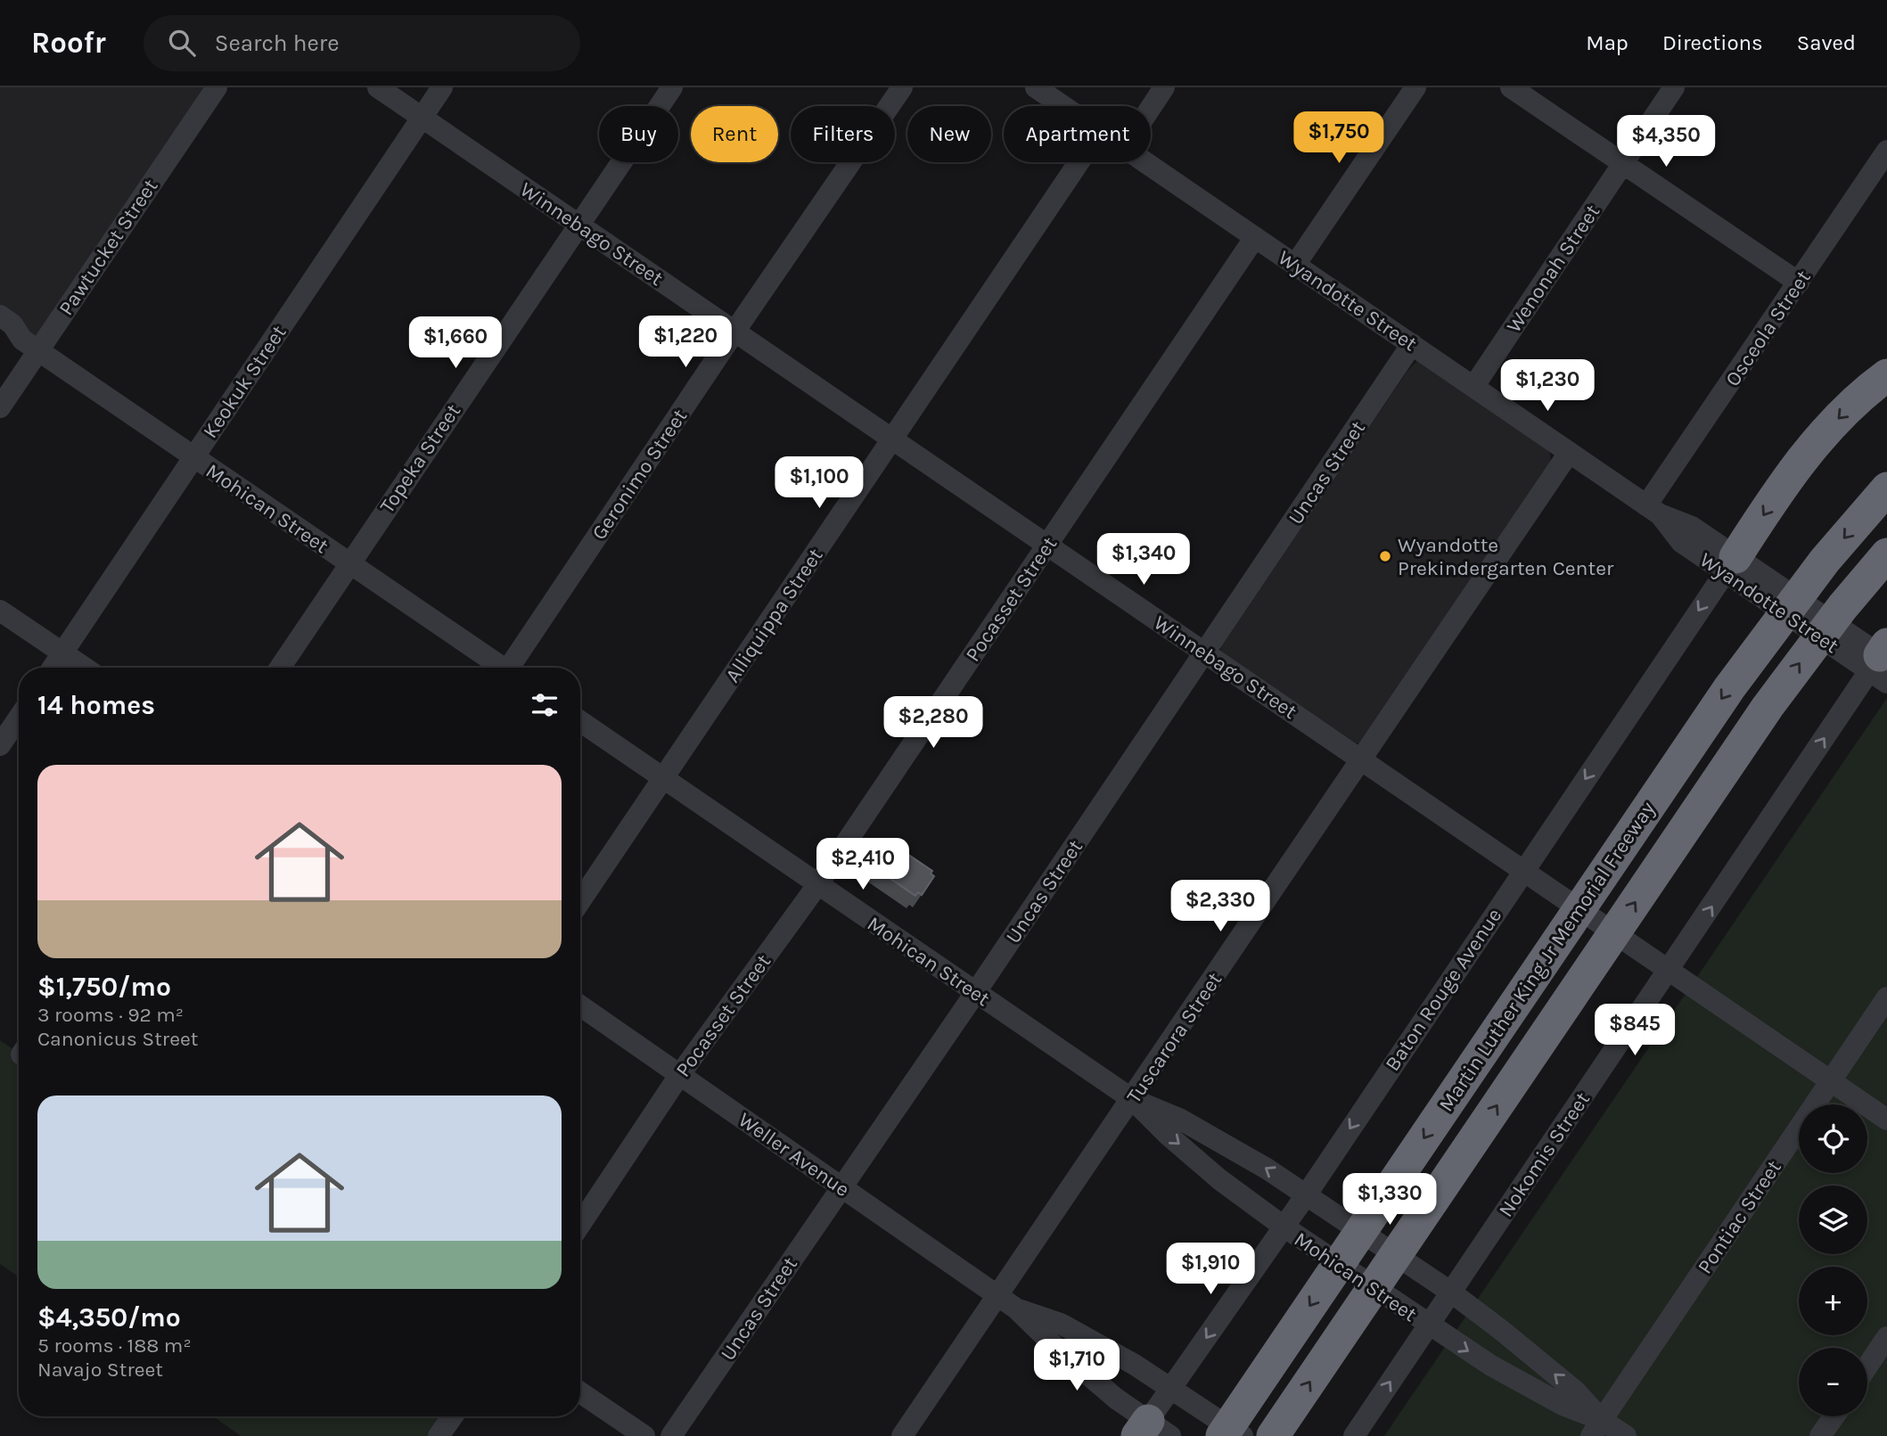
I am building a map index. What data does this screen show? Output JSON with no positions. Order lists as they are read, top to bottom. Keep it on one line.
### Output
{"streets":{"highway":["Martin Luther King Jr Memorial Freeway"],"street":["Winnebago Street","Pawtucket Street","Wenonah Street","Wyandotte Street","Osceola Street","Keokuk Street","Topeka Street","Uncas Street","Geronimo Street","Mohican Street","Pocasset Street","Alliquippa Street","Baton Rouge Avenue","Tuscarora Street","Weller Avenue","Nokomis Street","Pontiac Street"]},"crossings":[["Winnebago Street","Keokuk Street"],["Winnebago Street","Topeka Street"],["Winnebago Street","Uncas Street"],["Winnebago Street","Geronimo Street"],["Winnebago Street","Pocasset Street"],["Winnebago Street","Alliquippa Street"],["Winnebago Street","Baton Rouge Avenue"],["Winnebago Street","Tuscarora Street"],["Winnebago Street","Nokomis Street"],["Winnebago Street","Pontiac Street"],["Pawtucket Street","Mohican Street"],["Wenonah Street","Wyandotte Street"],["Wyandotte Street","Osceola Street"],["Wyandotte Street","Uncas Street"],["Wyandotte Street","Pocasset Street"],["Wyandotte Street","Baton Rouge Avenue"],["Wyandotte Street","Tuscarora Street"],["Wyandotte Street","Nokomis Street"],["Keokuk Street","Mohican Street"],["Topeka Street","Mohican Street"],["Uncas Street","Mohican Street"],["Uncas Street","Weller Avenue"],["Mohican Street","Pocasset Street"],["Mohican Street","Alliquippa Street"],["Mohican Street","Baton Rouge Avenue"],["Mohican Street","Tuscarora Street"],["Mohican Street","Nokomis Street"],["Mohican Street","Pontiac Street"],["Pocasset Street","Weller Avenue"],["Baton Rouge Avenue","Weller Avenue"],["Tuscarora Street","Weller Avenue"]],"one_way":["Baton Rouge Avenue","Nokomis Street"],"places":["Wyandotte Prekindergarten Center"],"page":{"header":"Roofr","search":"Search here","nav":["Map","Directions","Saved"],"chip":["Buy","Rent","Filters","New","Apartment"],"price":["$1,750","$4,350","$1,220","$1,660","$1,230","$1,100","$1,340","$2,280","$2,410","$2,330","$845","$1,330","$1,910","$1,710"],"heading":"14 homes","list":[{"name":"$1,750/mo","note":"3 rooms · 92 m² · Canonicus Street"},{"name":"$4,350/mo","note":"5 rooms · 188 m² · Navajo Street"}],"map_buttons":["+","−"]}}
